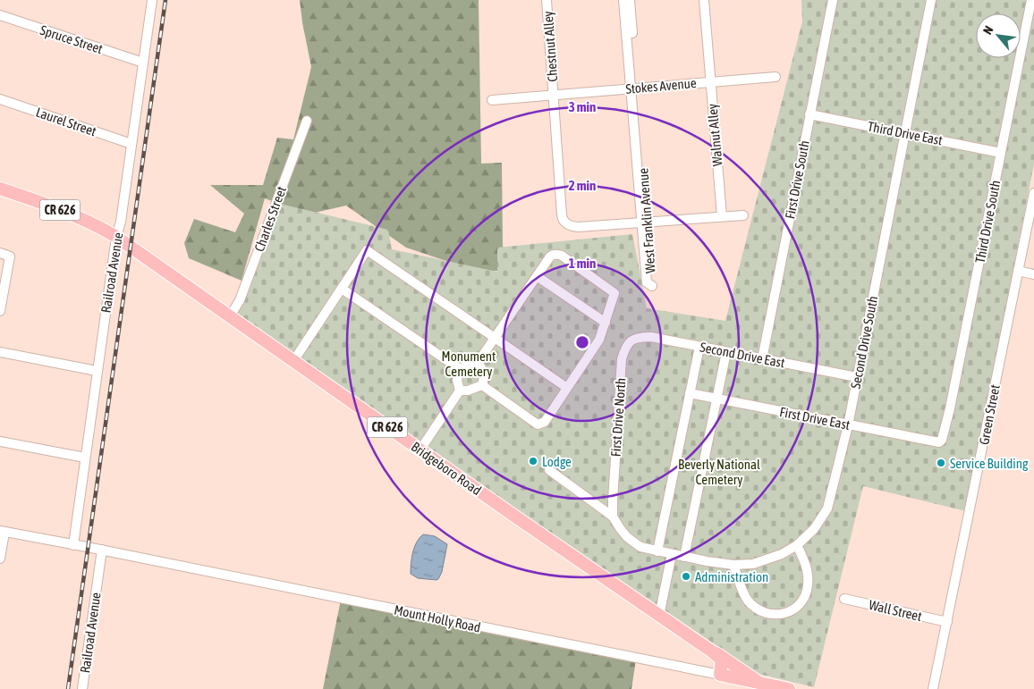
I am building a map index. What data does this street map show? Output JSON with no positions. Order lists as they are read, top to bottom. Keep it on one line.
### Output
{"streets":{"main road":["CR 626","Bridgeboro Road","Mount Holly Road"],"street":["Spruce Street","Chestnut Alley","Stokes Avenue","Laurel Street","Third Drive East","Walnut Alley","First Drive South","Charles Street","West Franklin Avenue","Third Drive South","Railroad Avenue","Second Drive South","Second Drive East","Green Street","First Drive North","First Drive East","Wall Street"]},"crossings":[["Spruce Street","Railroad Avenue"],["Chestnut Alley","Stokes Avenue"],["Chestnut Alley","West Franklin Avenue"],["Stokes Avenue","Walnut Alley"],["Stokes Avenue","West Franklin Avenue"],["Laurel Street","Railroad Avenue"],["Third Drive East","First Drive South"],["Third Drive East","Third Drive South"],["Third Drive East","Second Drive South"],["First Drive South","Second Drive East"],["CR 626","Railroad Avenue"],["CR 626","Bridgeboro Road"],["Charles Street","Bridgeboro Road"],["Third Drive South","First Drive East"],["Railroad Avenue","Bridgeboro Road"],["Railroad Avenue","Mount Holly Road"],["Second Drive South","Second Drive East"],["Second Drive South","First Drive East"],["Second Drive East","First Drive North"],["Green Street","Wall Street"],["Bridgeboro Road","Mount Holly Road"]],"parks":["Monument Cemetery","Beverly National Cemetery"],"places":["Lodge","Service Building","Administration"],"north":"top left","rings":["3 min","2 min","1 min"]}
